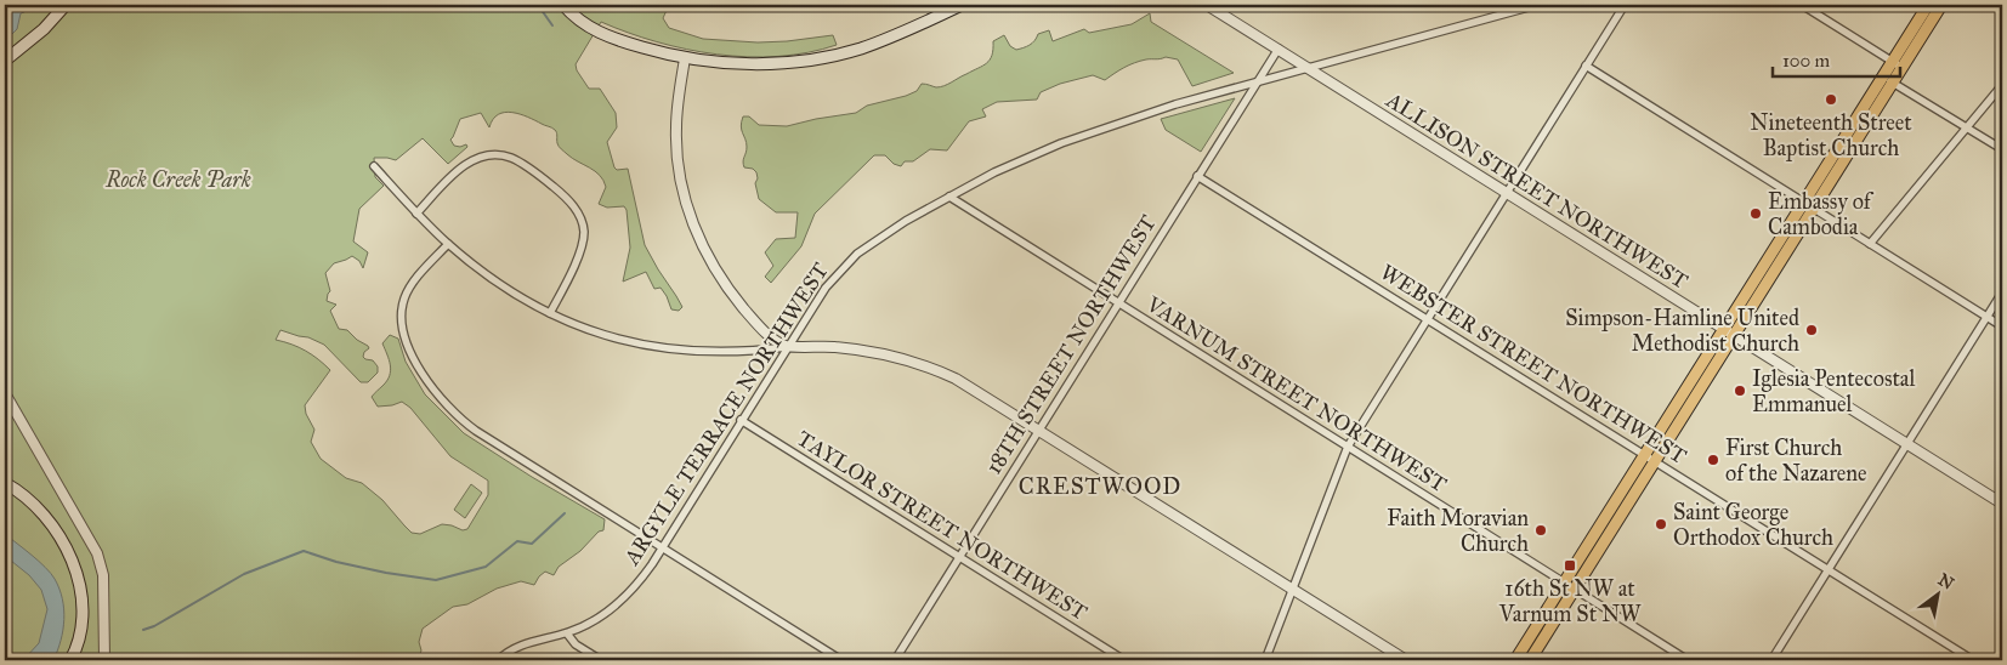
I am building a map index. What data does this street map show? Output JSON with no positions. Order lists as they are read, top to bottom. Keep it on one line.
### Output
{"streets":{"street":["ALLISON STREET NORTHWEST","18TH STREET NORTHWEST","WEBSTER STREET NORTHWEST","VARNUM STREET NORTHWEST","ARGYLE TERRACE NORTHWEST","TAYLOR STREET NORTHWEST"]},"crossings":[["ALLISON STREET NORTHWEST","18TH STREET NORTHWEST"],["ALLISON STREET NORTHWEST","ARGYLE TERRACE NORTHWEST"],["18TH STREET NORTHWEST","WEBSTER STREET NORTHWEST"],["18TH STREET NORTHWEST","VARNUM STREET NORTHWEST"],["18TH STREET NORTHWEST","ARGYLE TERRACE NORTHWEST"],["18TH STREET NORTHWEST","TAYLOR STREET NORTHWEST"],["VARNUM STREET NORTHWEST","ARGYLE TERRACE NORTHWEST"],["ARGYLE TERRACE NORTHWEST","TAYLOR STREET NORTHWEST"]],"districts":["CRESTWOOD"],"parks":["Rock Creek Park"],"places":{"other":["Nineteenth Street Baptist Church","Embassy of Cambodia","Simpson-Hamline United Methodist Church","Iglesia Pentecostal Emmanuel","First Church of the Nazarene","Saint George Orthodox Church","Faith Moravian Church"],"transit":["16th St NW at Varnum St NW"]},"scale_bar":"100 m","north":"top right"}
